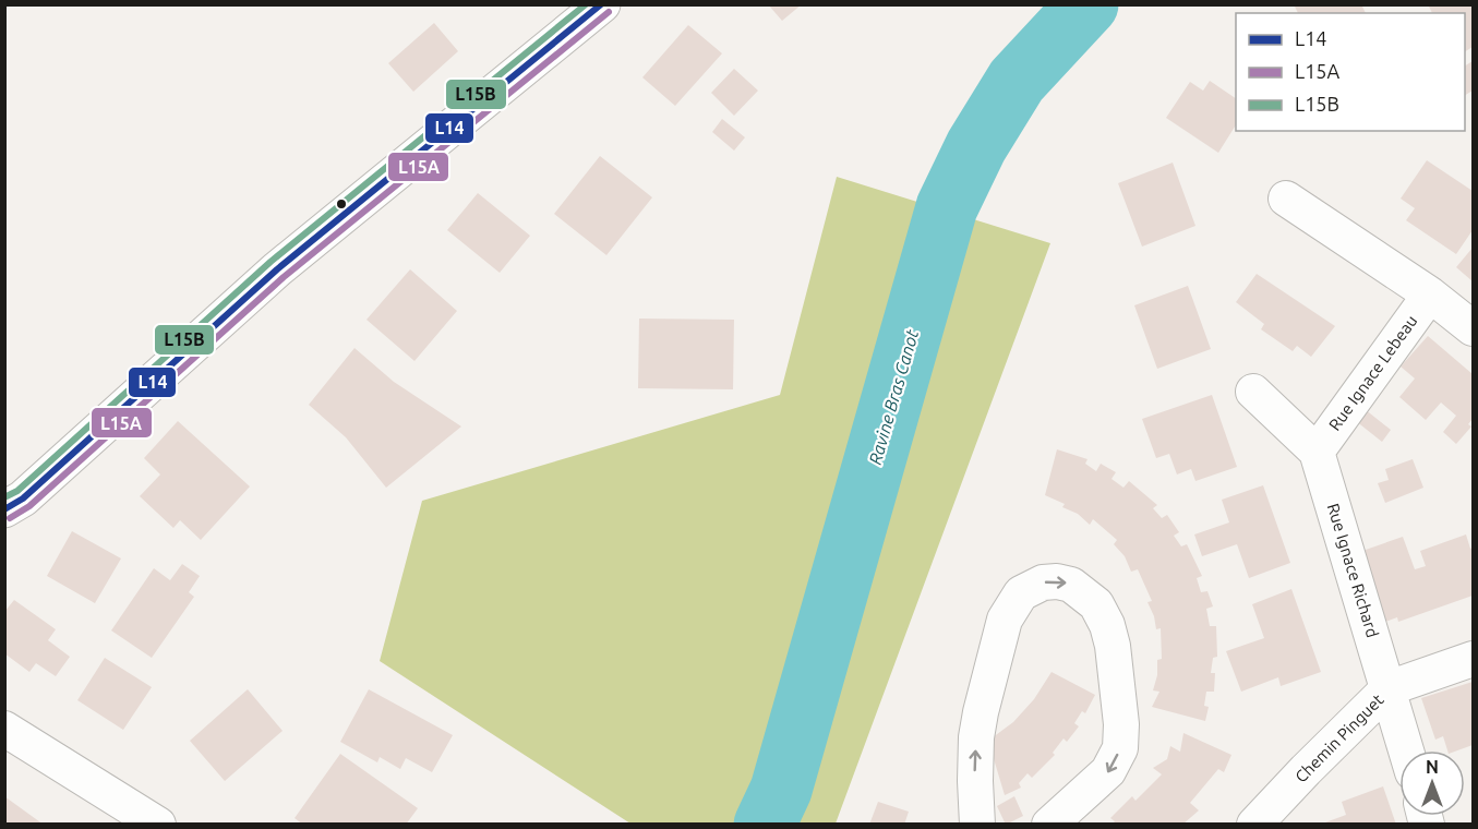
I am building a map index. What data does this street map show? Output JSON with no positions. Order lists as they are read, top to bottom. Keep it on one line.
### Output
{"streets":{"street":["Rue Ignace Lebeau","Rue Ignace Richard","Chemin Pinguet"]},"crossings":[["Rue Ignace Lebeau","Rue Ignace Richard"],["Rue Ignace Richard","Chemin Pinguet"]],"water":["Ravine Bras Canot"],"lines":["transit line L14","transit line L15B","transit line L15A"],"legend":["L14","L15A","L15B"],"north":"top"}
